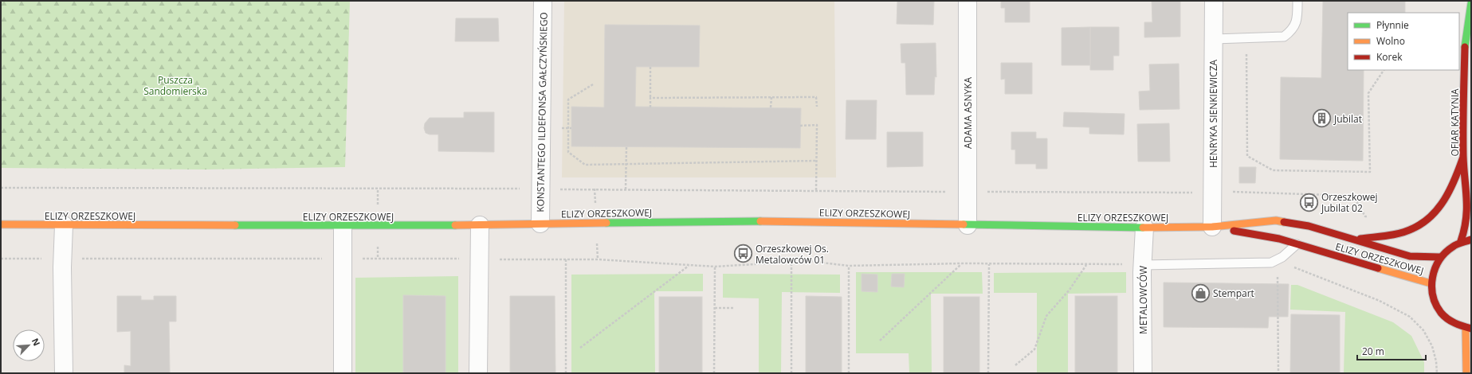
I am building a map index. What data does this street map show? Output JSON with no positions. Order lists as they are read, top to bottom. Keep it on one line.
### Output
{"streets":{"street":["KONSTANTEGO ILDEFONSA GAŁCZYŃSKIEGO","ADAMA ASNYKA","HENRYKA SIENKIEWICZA","OFIAR KATYNIA","ELIZY ORZESZKOWEJ","METALOWCÓW"]},"crossings":[["KONSTANTEGO ILDEFONSA GAŁCZYŃSKIEGO","ELIZY ORZESZKOWEJ"],["ADAMA ASNYKA","ELIZY ORZESZKOWEJ"],["HENRYKA SIENKIEWICZA","ELIZY ORZESZKOWEJ"],["ELIZY ORZESZKOWEJ","METALOWCÓW"]],"parks":["Puszcza Sandomierska"],"places":{"building":["Jubilat"],"bus stop":["Orzeszkowej Jubilat 02","Orzeszkowej Os. Metalowców 01"],"shop":["Stempart"]},"legend":["Płynnie","Wolno","Korek"],"scale_bar":"20 m","north":"top right"}
